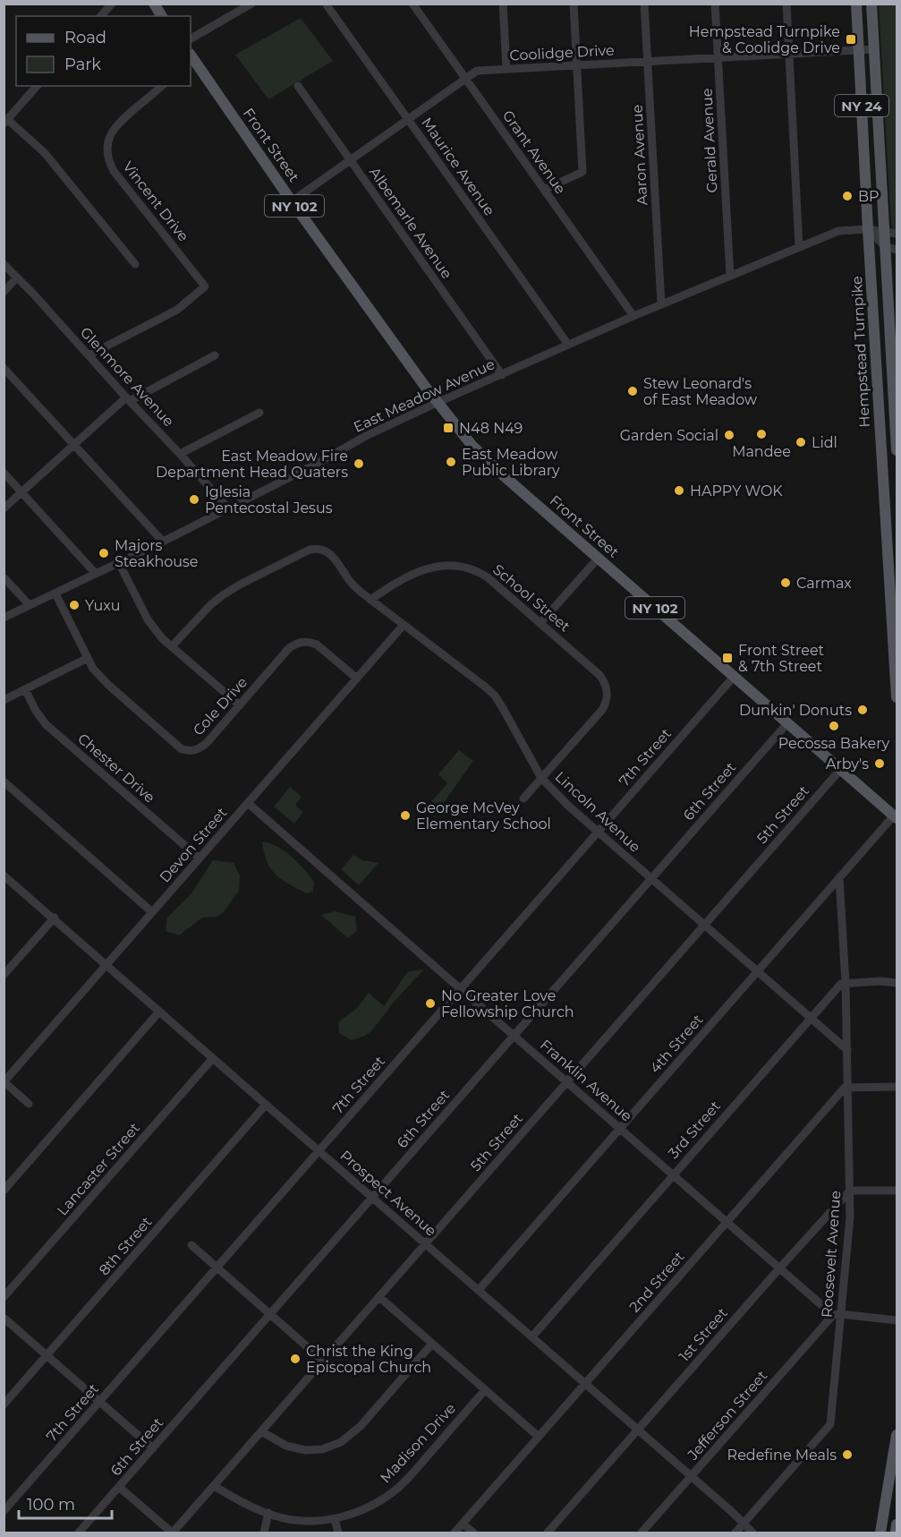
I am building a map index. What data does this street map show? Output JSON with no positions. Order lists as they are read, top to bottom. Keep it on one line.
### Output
{"streets":{"main road":["NY 24","Front Street","NY 102","Hempstead Turnpike"],"street":["Coolidge Drive","Gerald Avenue","Grant Avenue","Aaron Avenue","Maurice Avenue","Vincent Drive","Albemarle Avenue","Glenmore Avenue","East Meadow Avenue","School Street","Cole Drive","7th Street","Chester Drive","6th Street","Lincoln Avenue","5th Street","Devon Street","4th Street","Franklin Avenue","3rd Street","Lancaster Street","Prospect Avenue","8th Street","Roosevelt Avenue","2nd Street","1st Street","Jefferson Street","Madison Drive"]},"crossings":[["Coolidge Drive","Gerald Avenue"],["Coolidge Drive","Front Street"],["Coolidge Drive","Grant Avenue"],["Coolidge Drive","Aaron Avenue"],["Coolidge Drive","Maurice Avenue"],["Coolidge Drive","Albemarle Avenue"],["Coolidge Drive","Hempstead Turnpike"],["Gerald Avenue","East Meadow Avenue"],["Front Street","East Meadow Avenue"],["Front Street","7th Street"],["Front Street","6th Street"],["Front Street","5th Street"],["Front Street","4th Street"],["Grant Avenue","East Meadow Avenue"],["Aaron Avenue","East Meadow Avenue"],["Maurice Avenue","East Meadow Avenue"],["Vincent Drive","Glenmore Avenue"],["Albemarle Avenue","East Meadow Avenue"],["Hempstead Turnpike","East Meadow Avenue"],["Glenmore Avenue","East Meadow Avenue"],["East Meadow Avenue","Cole Drive"],["School Street","Lincoln Avenue"],["Cole Drive","Devon Street"],["7th Street","Lincoln Avenue"],["7th Street","Franklin Avenue"],["7th Street","Prospect Avenue"],["Chester Drive","Devon Street"],["6th Street","Lincoln Avenue"],["6th Street","Franklin Avenue"],["6th Street","Prospect Avenue"],["Lincoln Avenue","5th Street"],["Lincoln Avenue","Devon Street"],["Lincoln Avenue","4th Street"],["Lincoln Avenue","3rd Street"],["Lincoln Avenue","Roosevelt Avenue"],["5th Street","Franklin Avenue"],["5th Street","Prospect Avenue"],["5th Street","Madison Drive"],["Devon Street","Franklin Avenue"],["Devon Street","Prospect Avenue"],["4th Street","Franklin Avenue"],["4th Street","Prospect Avenue"],["4th Street","Roosevelt Avenue"],["Franklin Avenue","3rd Street"],["Franklin Avenue","Roosevelt Avenue"],["Franklin Avenue","2nd Street"],["Franklin Avenue","1st Street"],["Franklin Avenue","Jefferson Street"],["3rd Street","Prospect Avenue"],["3rd Street","Roosevelt Avenue"],["Lancaster Street","Prospect Avenue"],["Prospect Avenue","8th Street"],["Prospect Avenue","Roosevelt Avenue"],["Prospect Avenue","2nd Street"],["Prospect Avenue","1st Street"],["Prospect Avenue","Jefferson Street"],["Roosevelt Avenue","2nd Street"],["Roosevelt Avenue","1st Street"],["Roosevelt Avenue","Jefferson Street"]],"places":{"transit":["Hempstead Turnpike & Coolidge Drive","N48 N49","Front Street & 7th Street"],"other":["BP","Stew Leonard's of East Meadow","Mandee","Garden Social","Lidl","East Meadow Public Library","East Meadow Fire Department Head Quaters","HAPPY WOK","Iglesia Pentecostal Jesus","Majors Steakhouse","Carmax","Yuxu","Dunkin' Donuts","Pecossa Bakery","Arby's","George McVey Elementary School","No Greater Love Fellowship Church","Christ the King Episcopal Church","Redefine Meals"]},"legend":["Road","Park"],"scale_bar":"100 m"}
